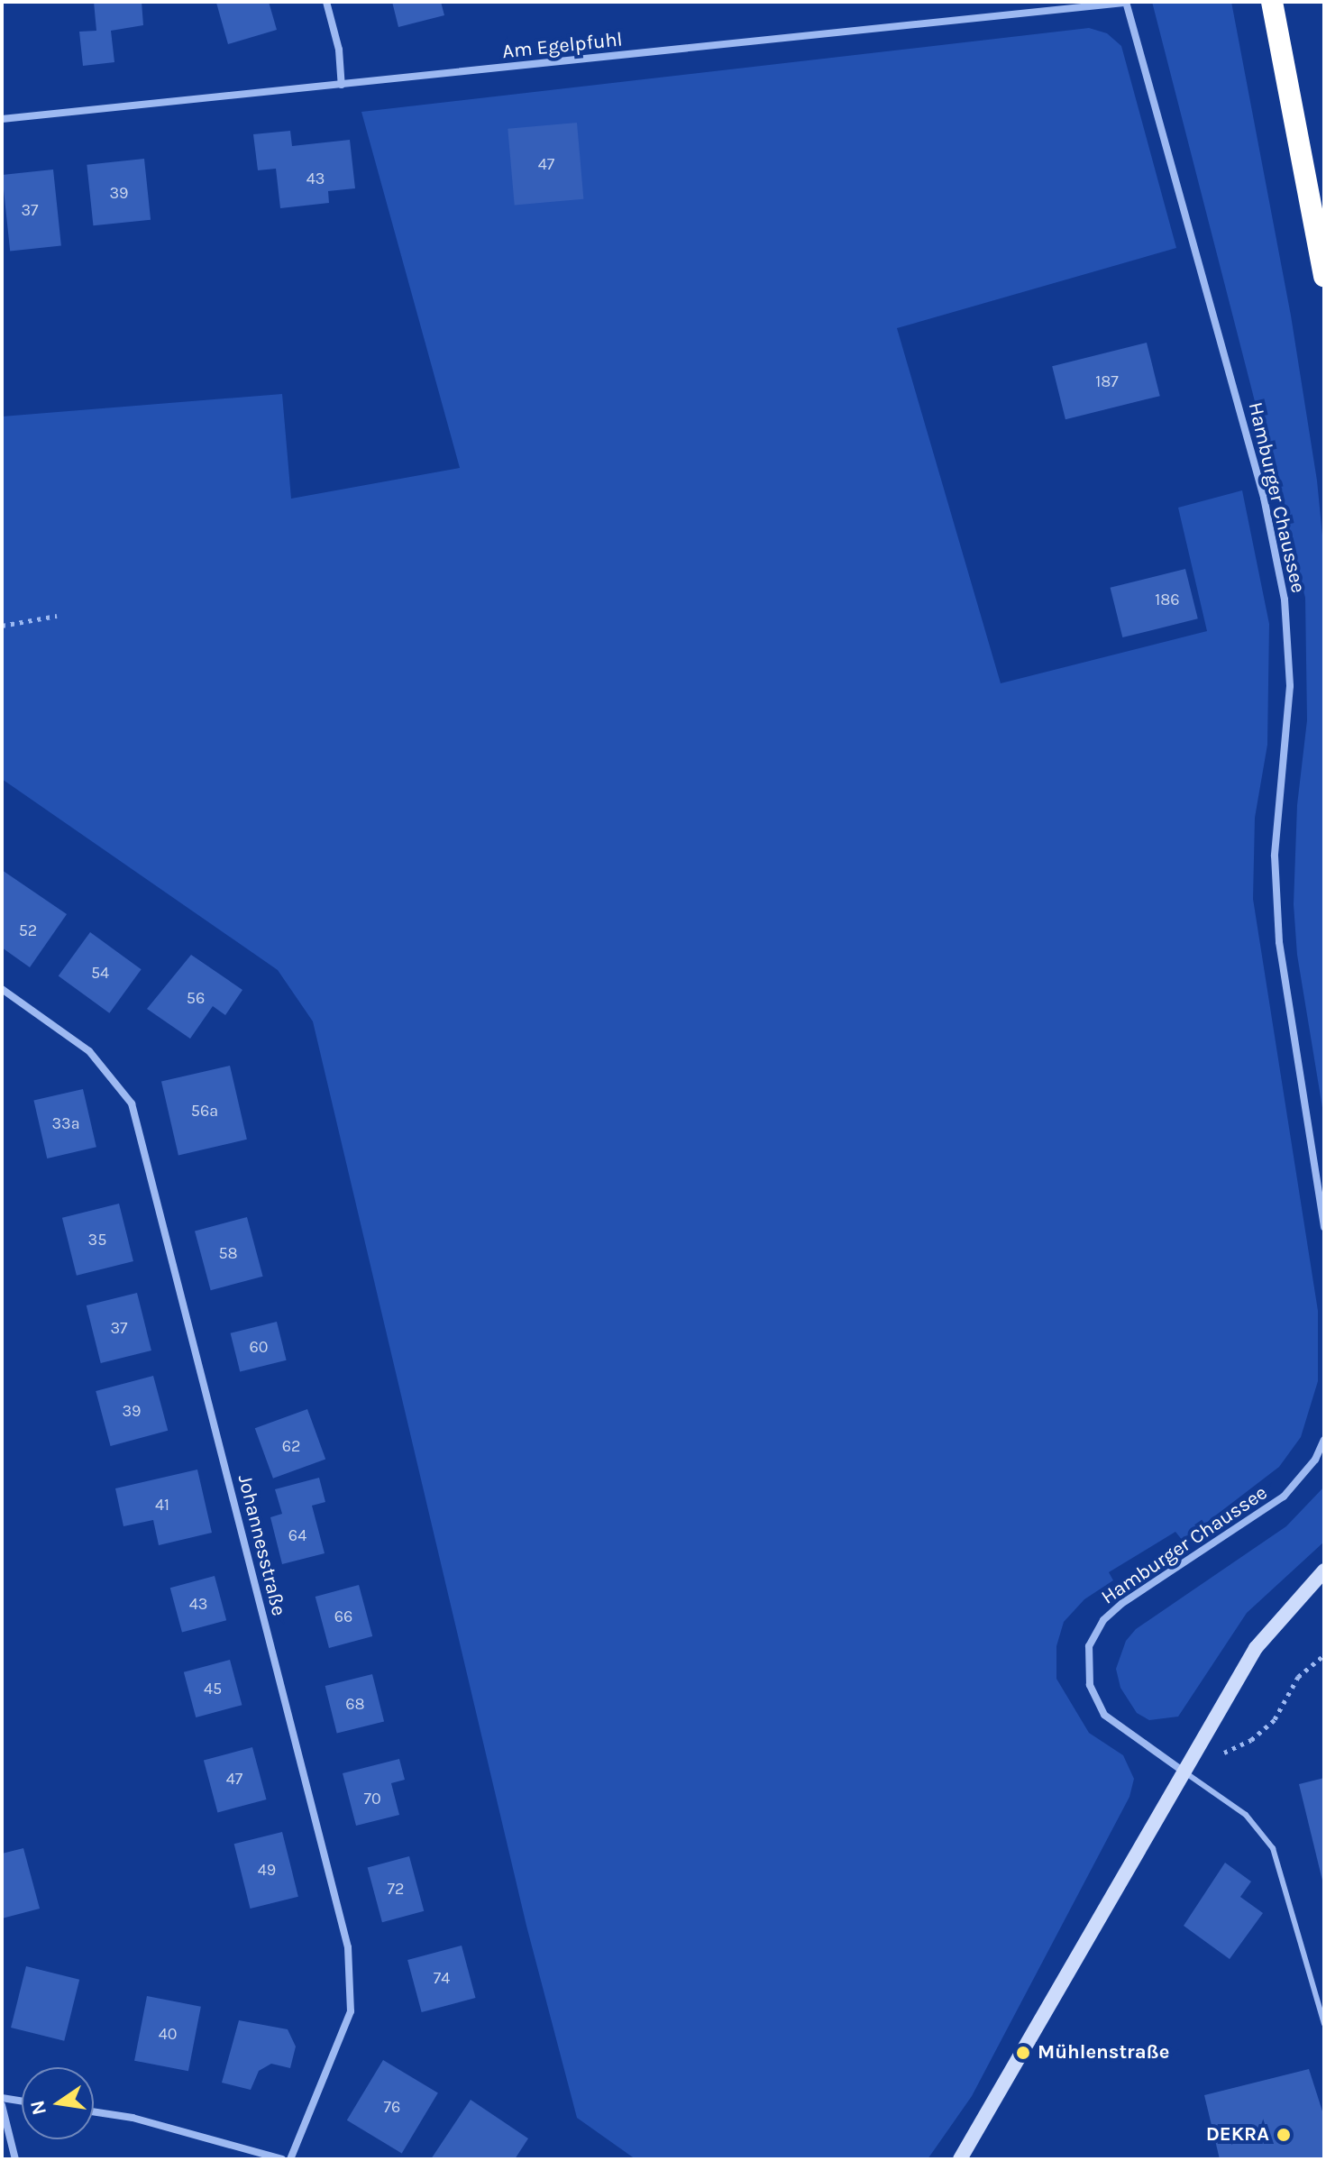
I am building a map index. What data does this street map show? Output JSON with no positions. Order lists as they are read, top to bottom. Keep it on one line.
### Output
{"streets":{"street":["Am Egelpfuhl","Hamburger Chaussee","Johannesstraße"]},"crossings":[["Am Egelpfuhl","Hamburger Chaussee"]],"places":["Mühlenstraße","DEKRA"],"house_numbers":["47","43","39","37","187","186","52","54","56","56a","33a","35","58","37","60","39","62","41","64","43","66","45","68","47","70","49","72","74","40","76"],"north":"left"}
